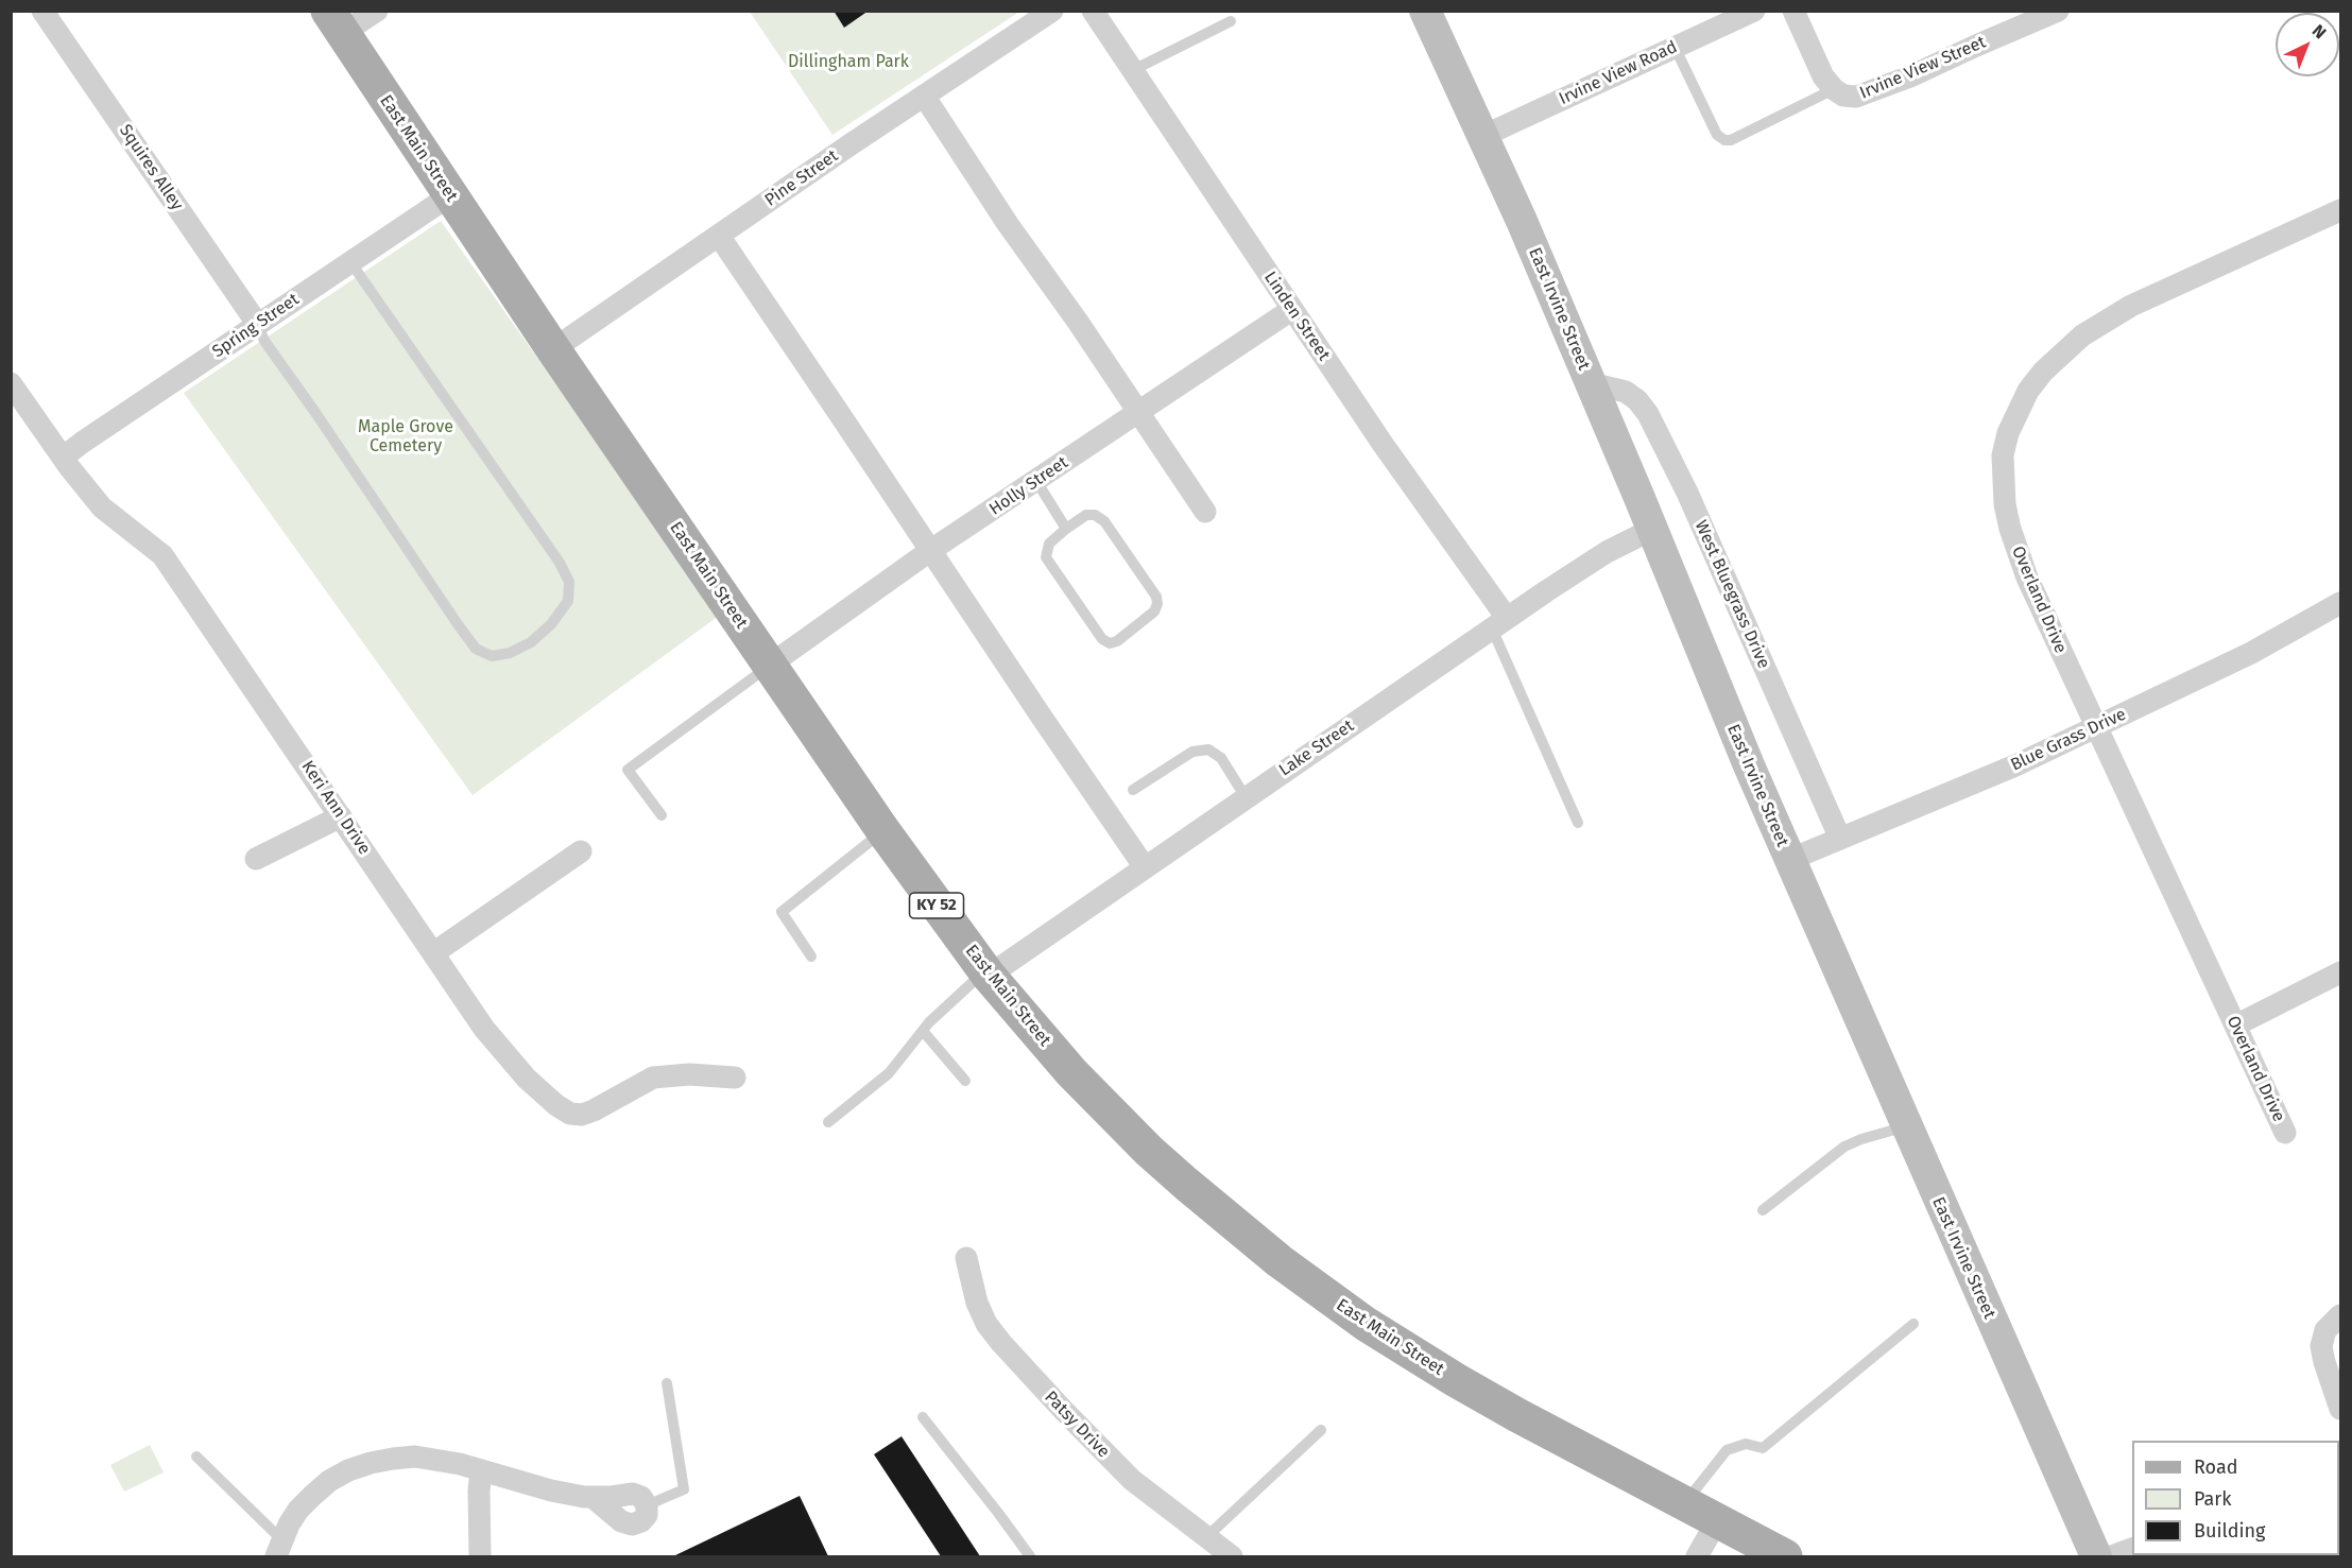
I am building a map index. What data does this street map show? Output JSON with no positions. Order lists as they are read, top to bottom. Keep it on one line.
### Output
{"streets":{"main road":["East Main Street","KY 52"],"street":["Irvine View Street","Irvine View Road","Squires Alley","Pine Street","East Irvine Street","Linden Street","Spring Street","Holly Street","West Bluegrass Drive","Overland Drive","Blue Grass Drive","Lake Street","Keri Ann Drive","Patsy Drive"]},"crossings":[["Irvine View Road","East Irvine Street"],["East Main Street","Pine Street"],["East Main Street","Spring Street"],["East Main Street","Holly Street"],["East Main Street","Lake Street"],["Squires Alley","Spring Street"],["East Irvine Street","West Bluegrass Drive"],["East Irvine Street","Blue Grass Drive"],["East Irvine Street","Lake Street"],["Linden Street","Holly Street"],["Linden Street","Lake Street"],["Spring Street","Keri Ann Drive"],["West Bluegrass Drive","Blue Grass Drive"],["Overland Drive","Blue Grass Drive"]],"parks":["Dillingham Park","Maple Grove Cemetery"],"legend":["Road","Park","Building"],"north":"top right"}
